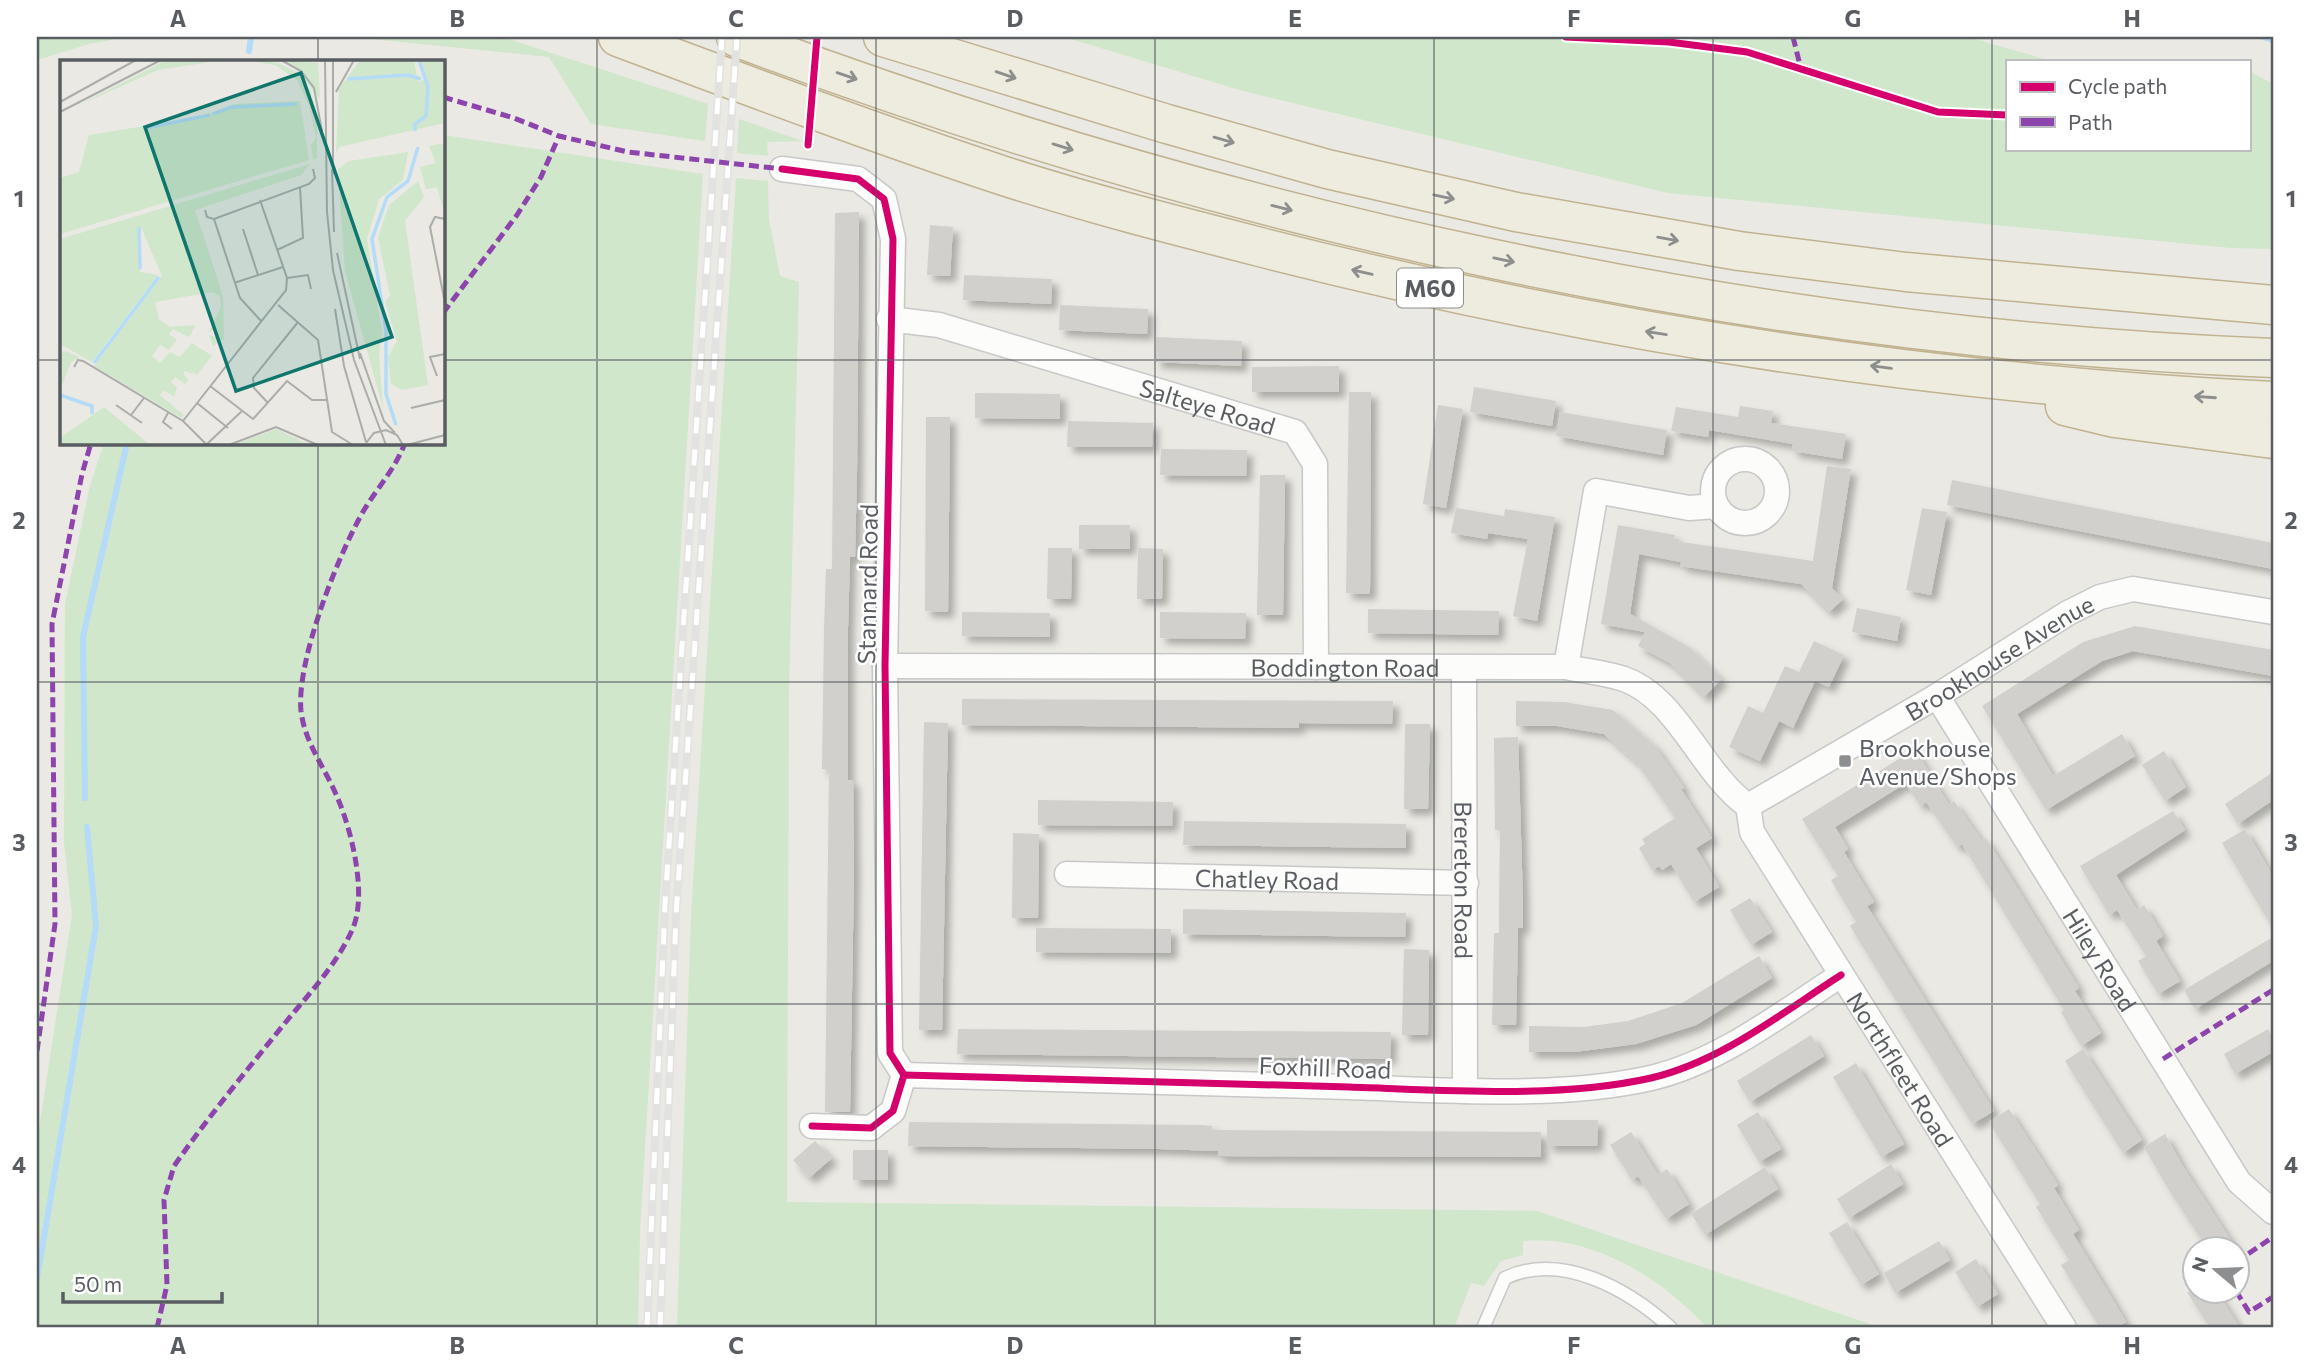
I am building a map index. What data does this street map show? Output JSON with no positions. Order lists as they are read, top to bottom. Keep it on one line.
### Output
{"streets":{"highway":["M60"],"street":["Salteye Road","Stannard Road","Brookhouse Avenue","Boddington Road","Chatley Road","Brereton Road","Hiley Road","Foxhill Road","Northfleet Road"]},"crossings":[["Salteye Road","Stannard Road"],["Salteye Road","Boddington Road"],["Stannard Road","Boddington Road"],["Stannard Road","Foxhill Road"],["Brookhouse Avenue","Boddington Road"],["Brookhouse Avenue","Hiley Road"],["Brookhouse Avenue","Northfleet Road"],["Boddington Road","Brereton Road"],["Boddington Road","Northfleet Road"],["Chatley Road","Brereton Road"],["Brereton Road","Foxhill Road"],["Foxhill Road","Northfleet Road"]],"places":{"transit":["Brookhouse Avenue/Shops"]},"legend":["Cycle path","Path"],"scale_bar":"50 m","north":"left","grid":{"columns":["A","B","C","D","E","F","G","H"],"rows":["1","2","3","4"]}}
